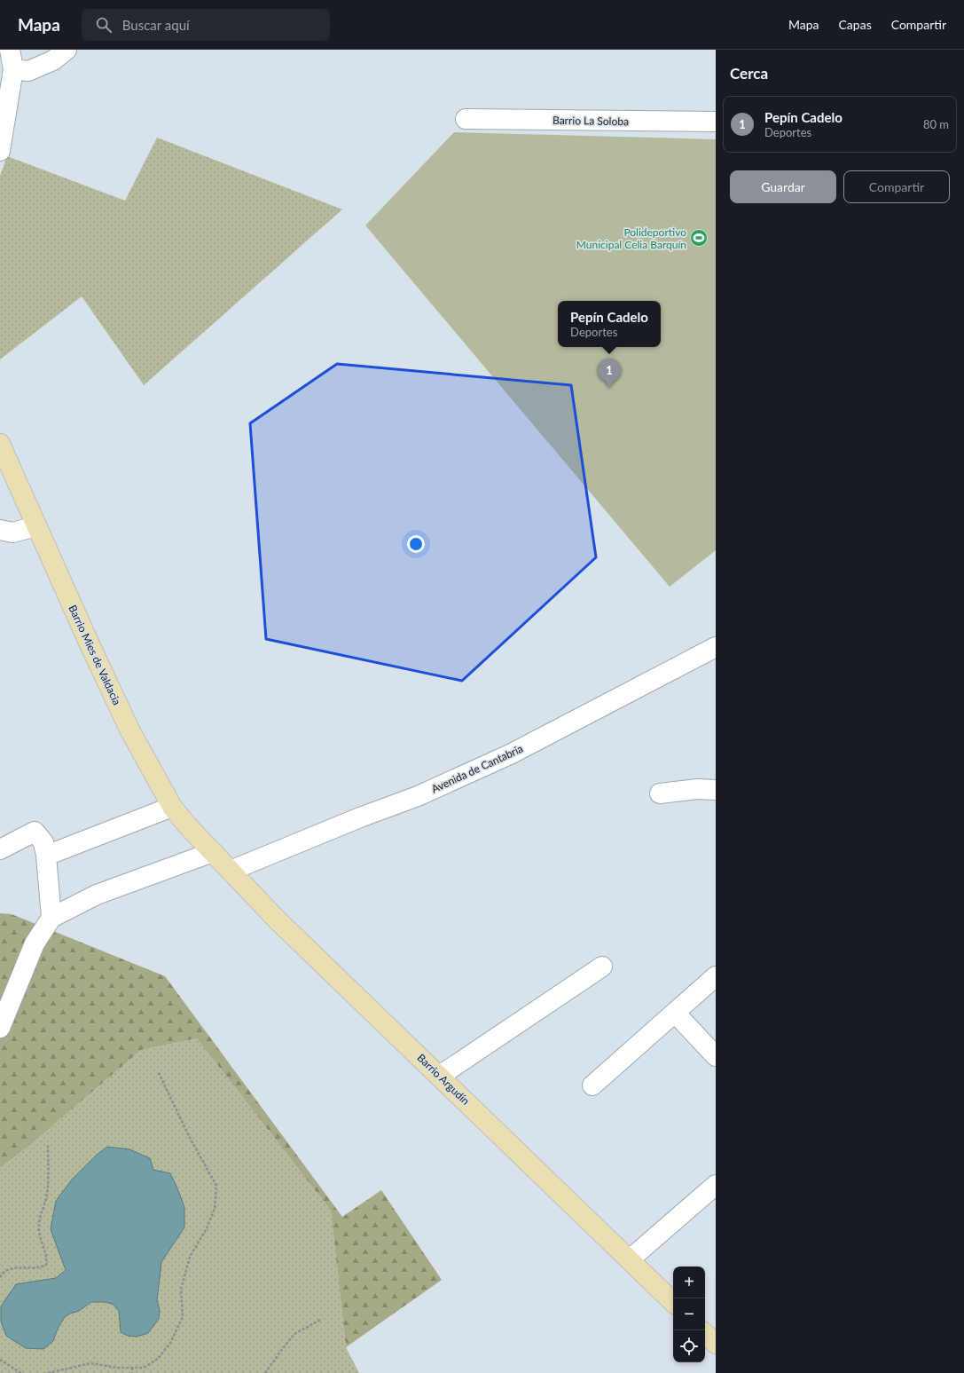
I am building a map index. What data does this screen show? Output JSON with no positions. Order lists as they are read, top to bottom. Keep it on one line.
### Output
{"streets":{"main road":["Barrio Mies de Valdacia","Barrio Argudín"],"street":["Barrio La Soloba","Avenida de Cantabria"]},"crossings":[["Barrio Mies de Valdacia","Barrio Argudín"],["Avenida de Cantabria","Barrio Argudín"]],"places":{"sports":["Polideportivo Municipal Celia Barquín"]},"page":{"header":"Mapa","search":"Buscar aquí","nav":["Mapa","Capas","Compartir"],"heading":"Cerca","list":[{"mark":"1","name":"Pepín Cadelo","note":"Deportes","value":"80 m"}],"buttons":["Guardar","Compartir"],"popup":["Pepín Cadelo","Deportes"],"pins":"1","map_buttons":["+","−"]}}
